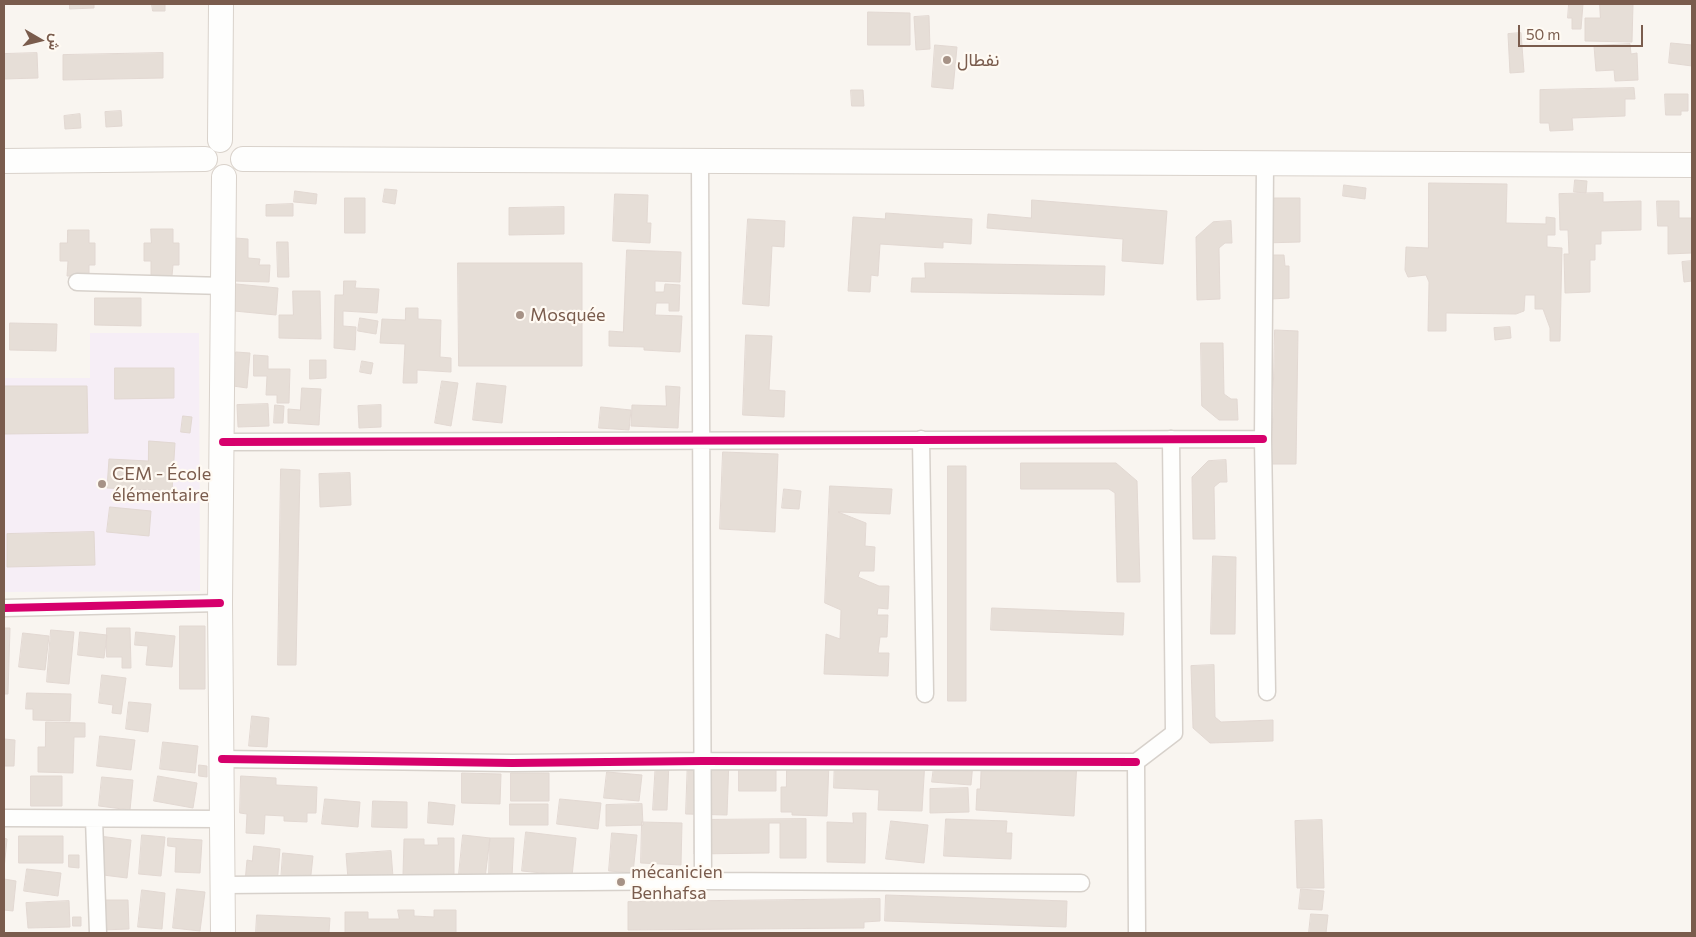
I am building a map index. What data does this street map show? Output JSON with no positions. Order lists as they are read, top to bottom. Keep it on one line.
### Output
{"places":["نفطال","Mosquée","CEM - École élémentaire","mécanicien Benhafsa"],"scale_bar":"50 m","north":"right"}
